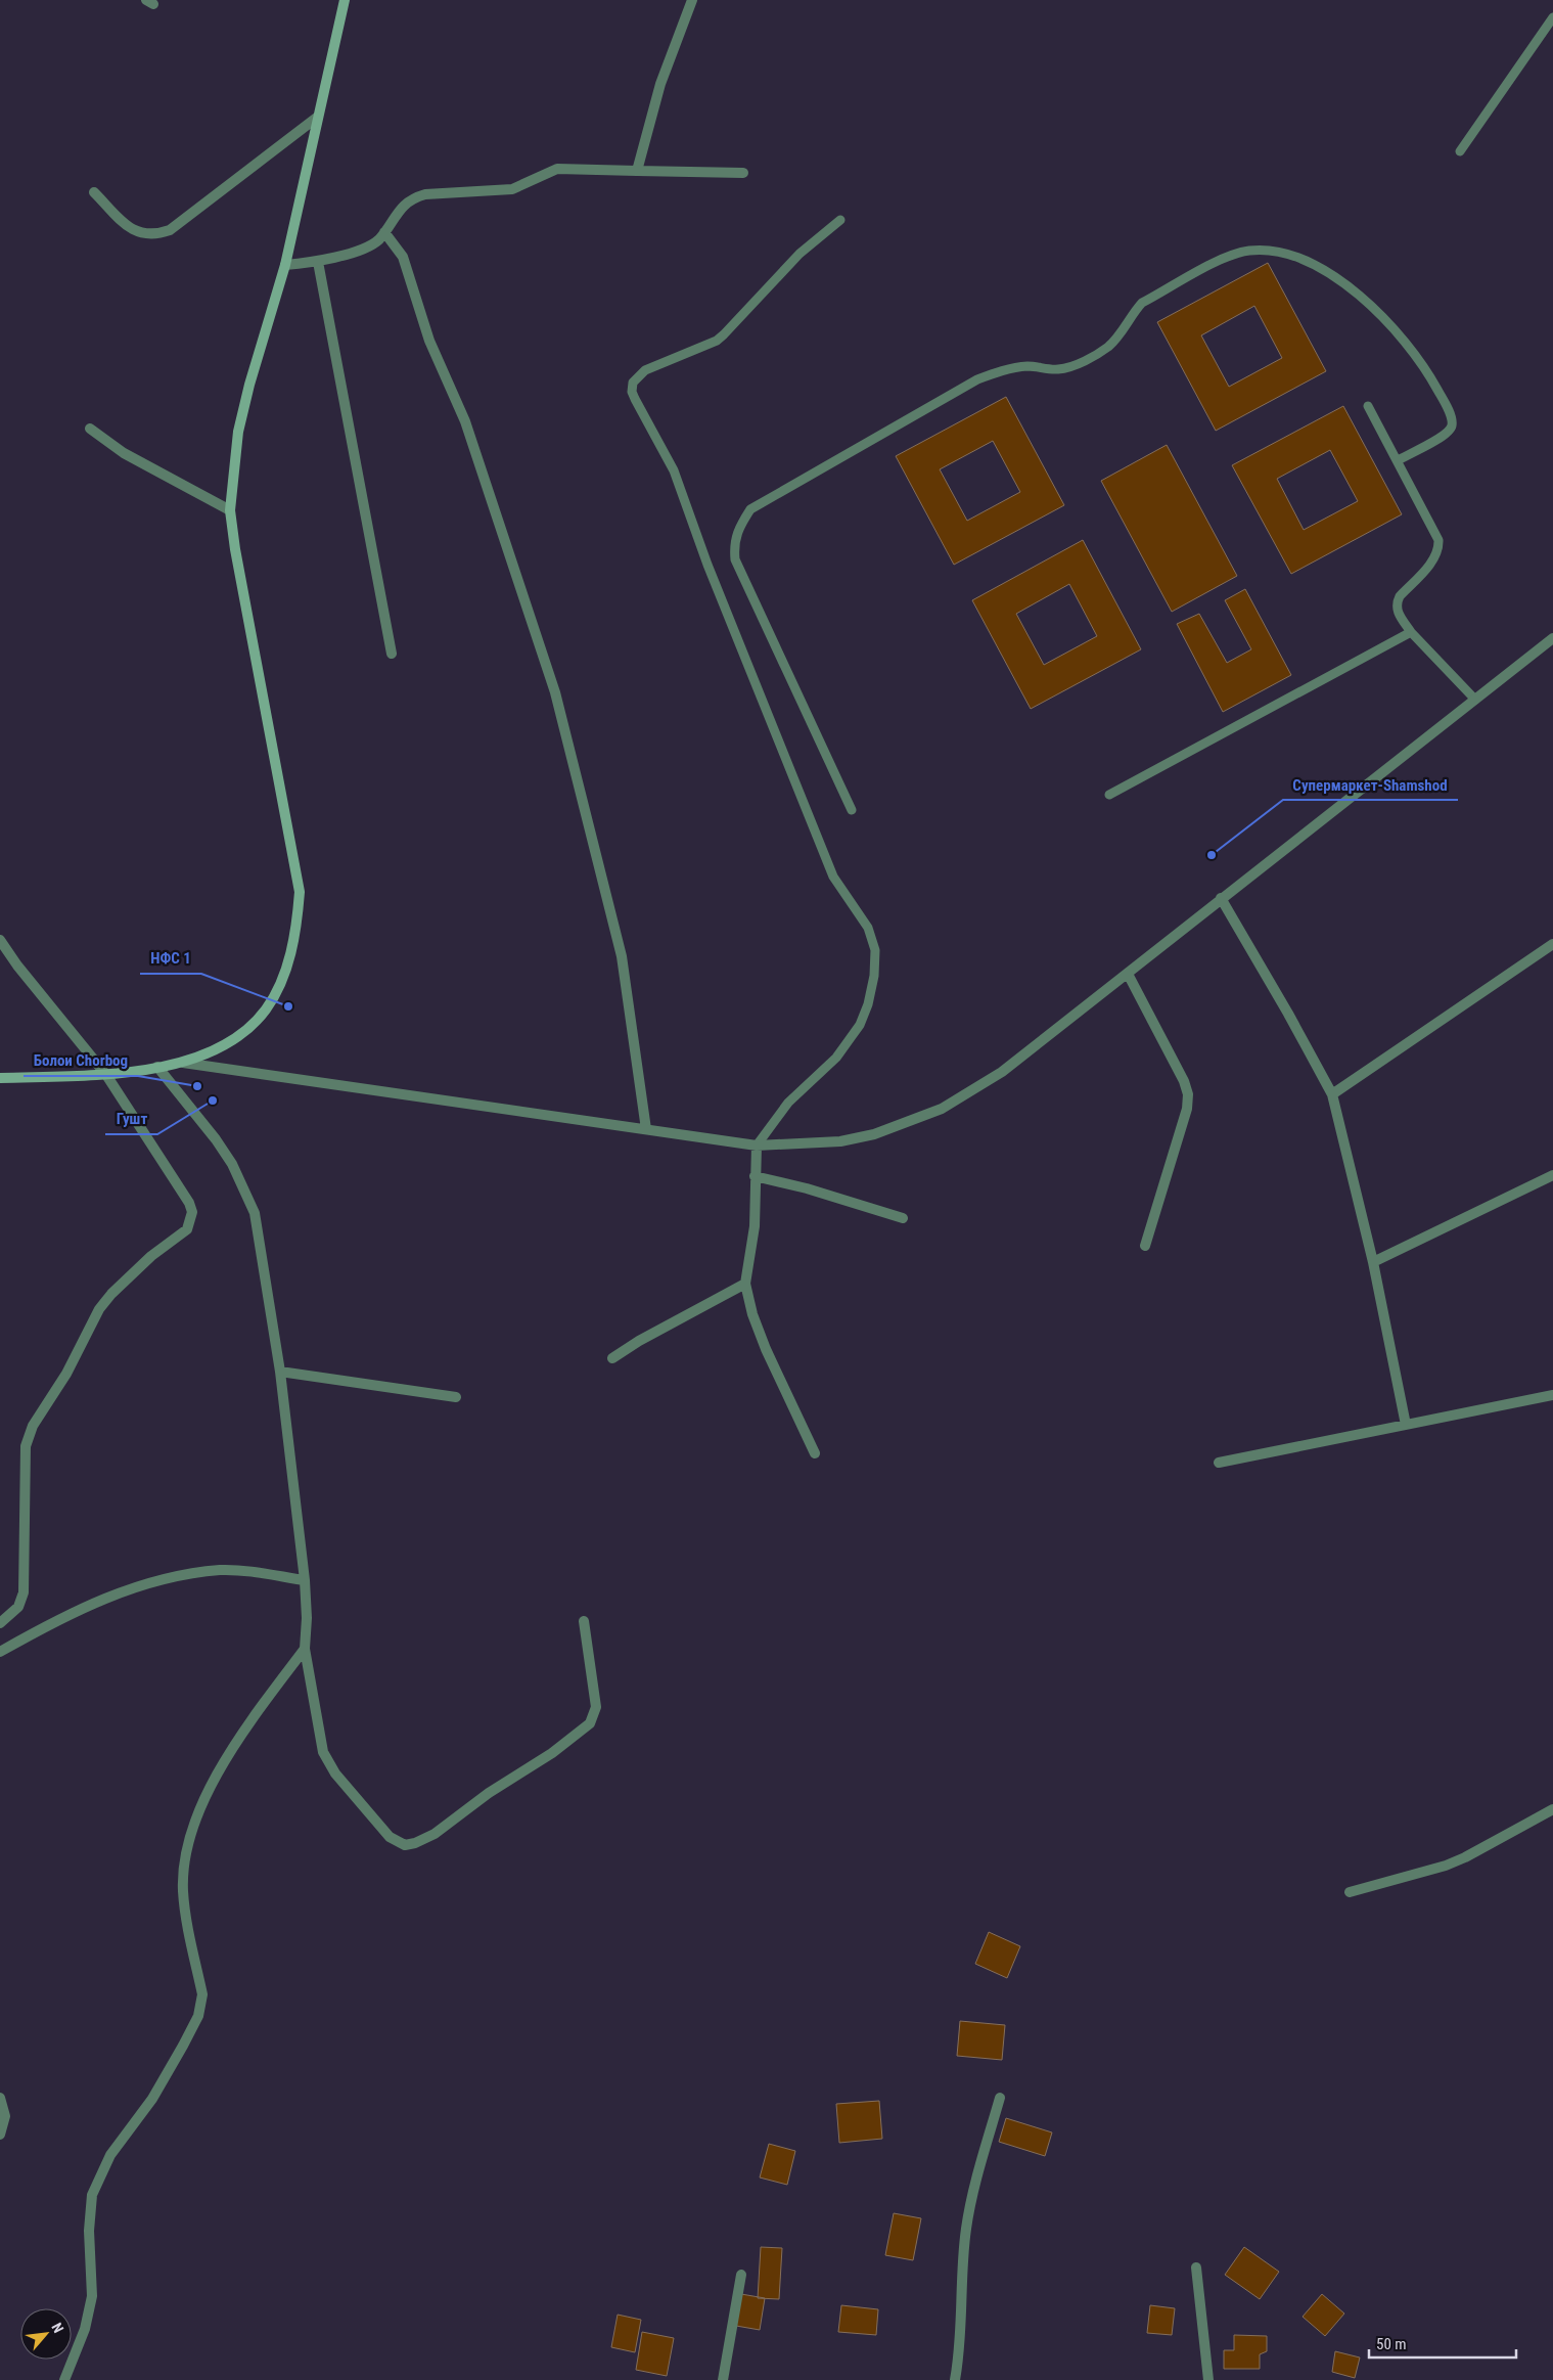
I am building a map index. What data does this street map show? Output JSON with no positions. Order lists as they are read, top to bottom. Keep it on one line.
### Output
{"places":["Супермаркет-Shamshod","НФС 1","Болои Chorbog","Гушт"],"scale_bar":"50 m","north":"top right"}
